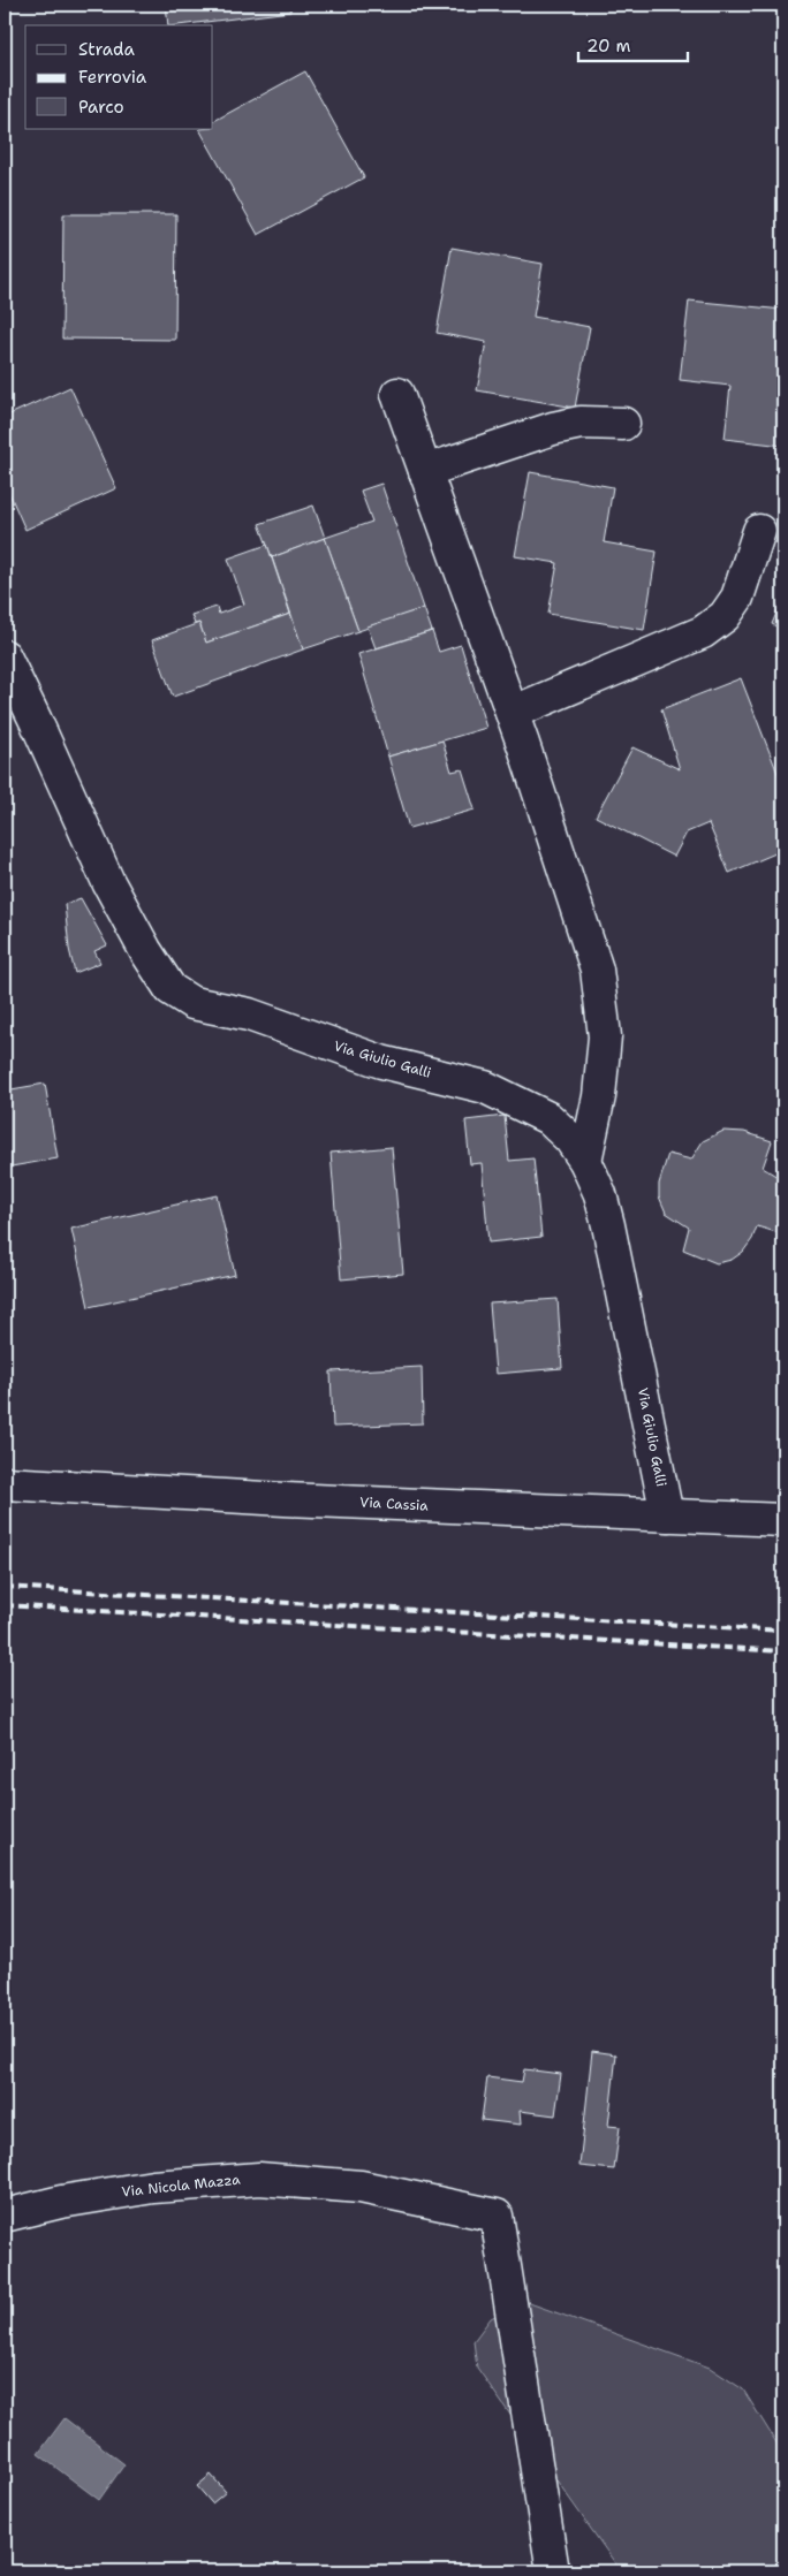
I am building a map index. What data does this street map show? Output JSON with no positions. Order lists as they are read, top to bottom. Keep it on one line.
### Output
{"streets":{"street":["Via Giulio Galli","Via Cassia","Via Nicola Mazza"]},"crossings":[["Via Giulio Galli","Via Cassia"]],"legend":["Strada","Ferrovia","Parco"],"scale_bar":"20 m"}
